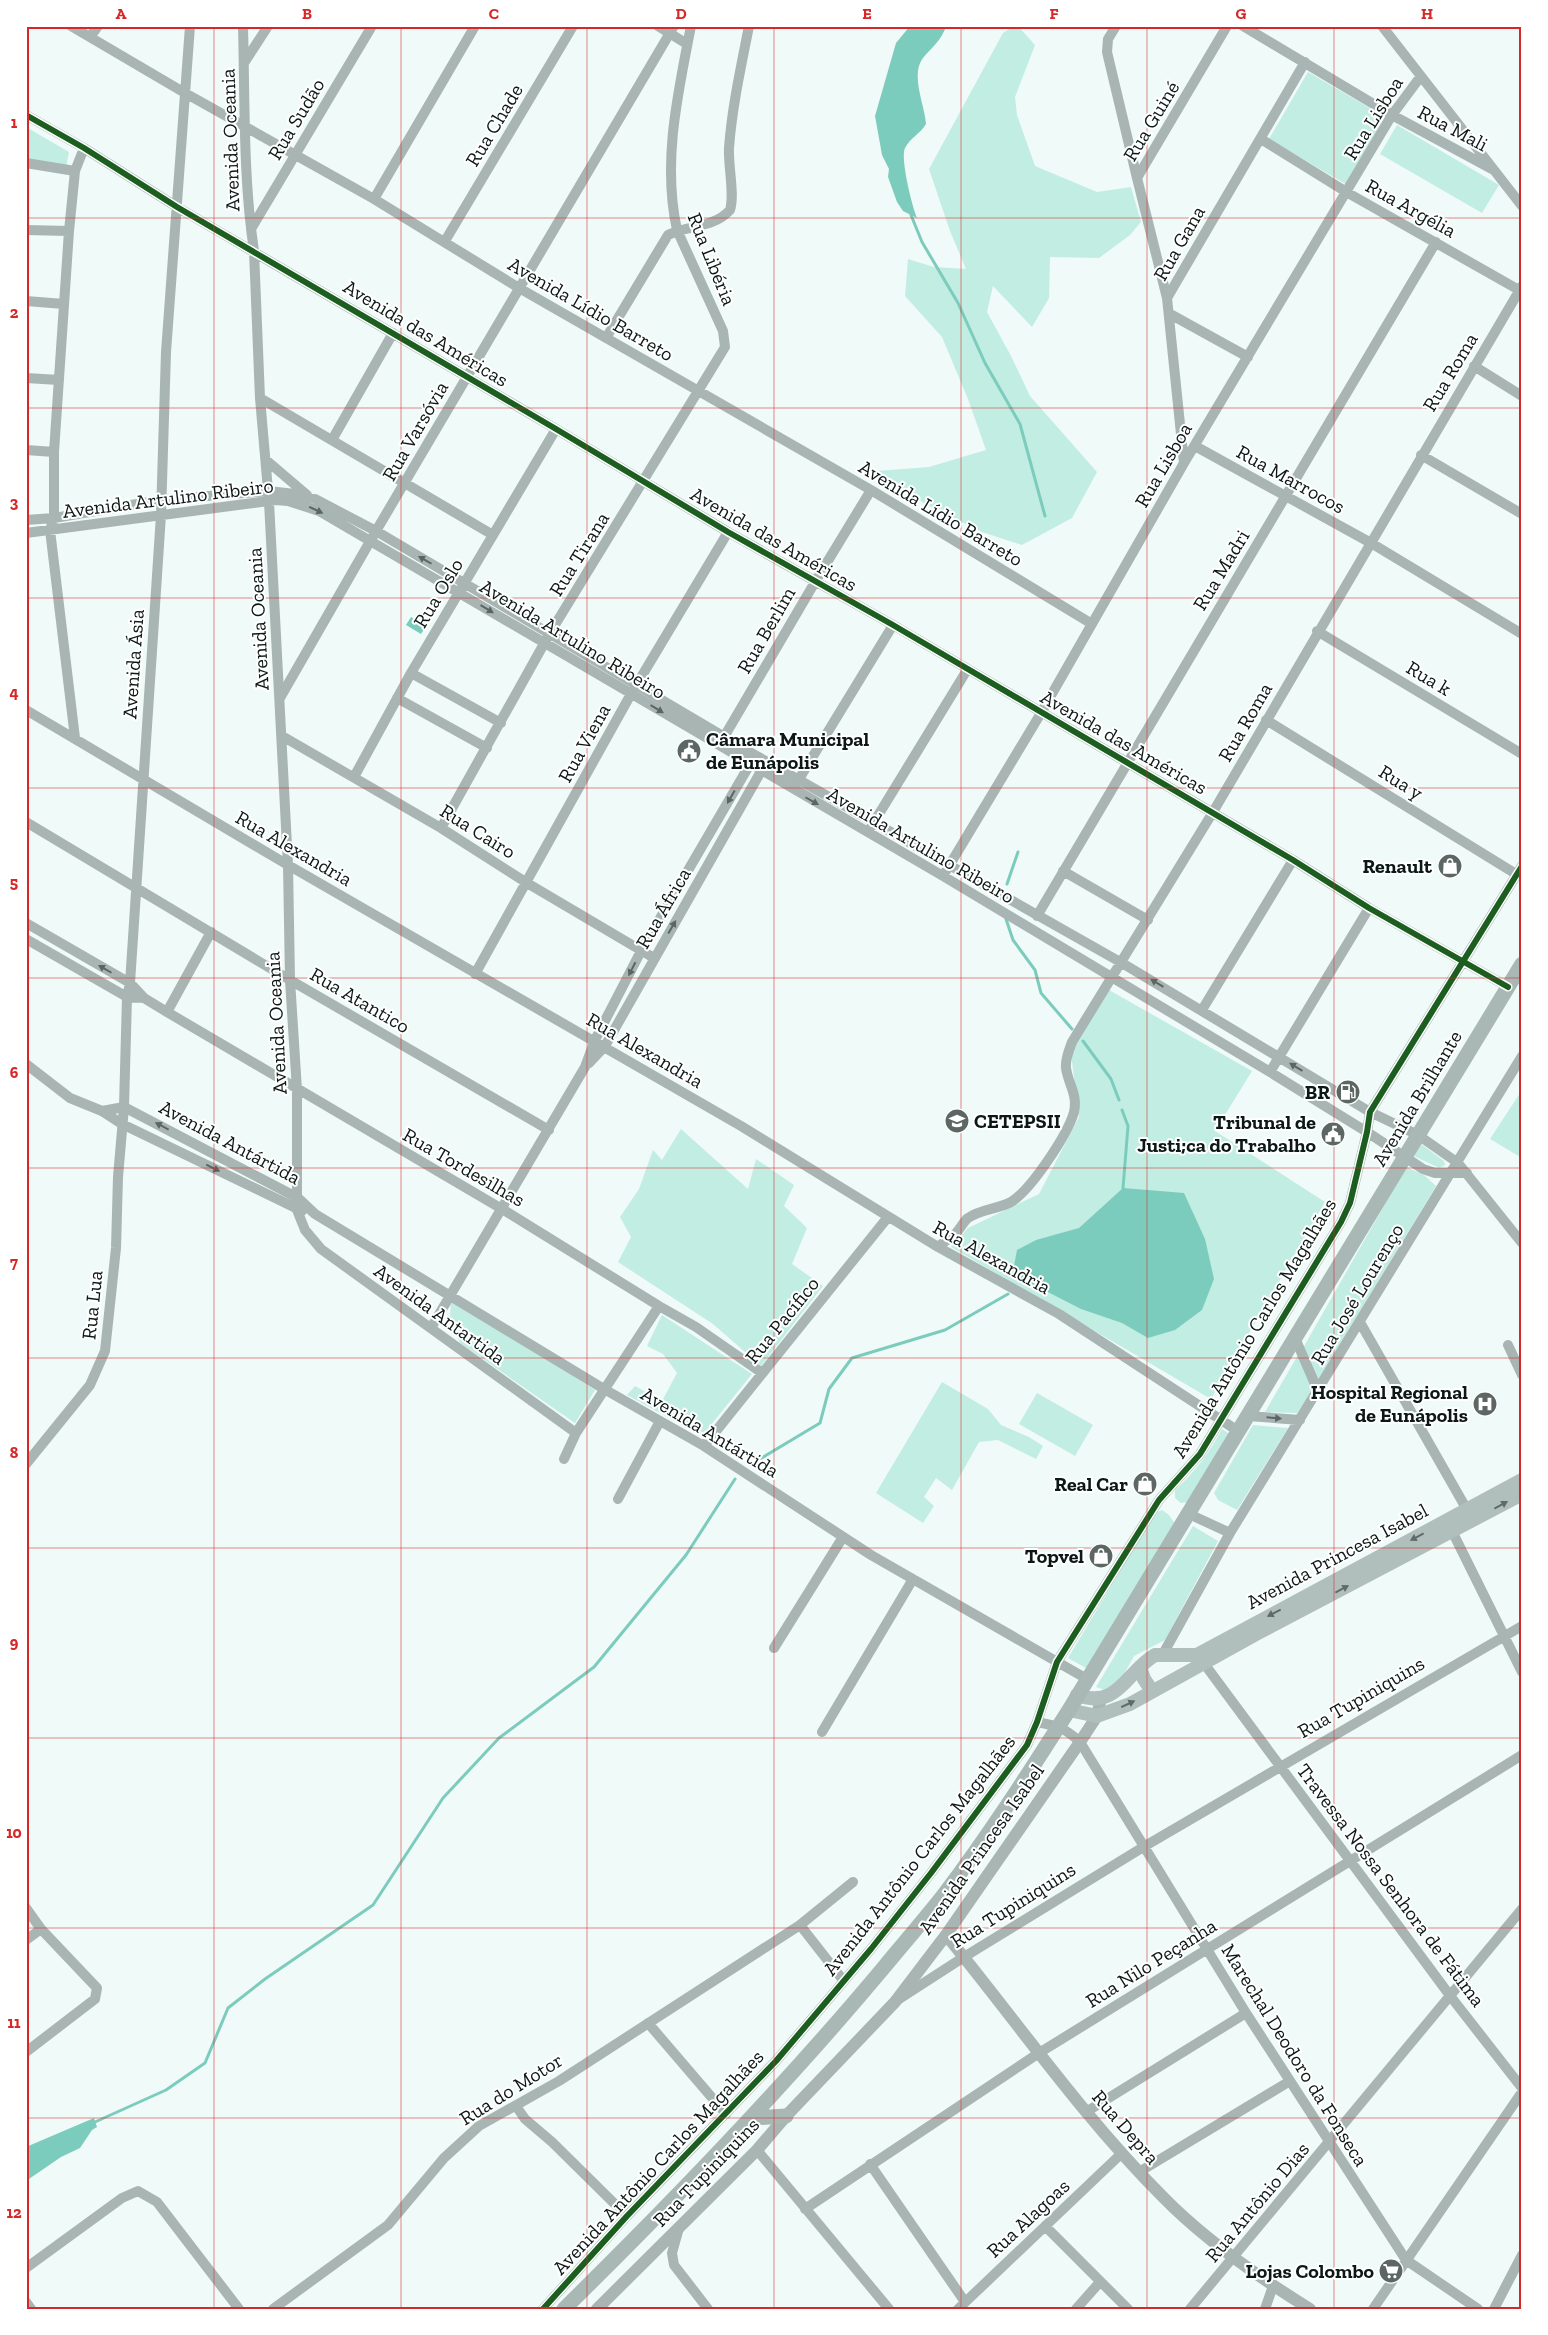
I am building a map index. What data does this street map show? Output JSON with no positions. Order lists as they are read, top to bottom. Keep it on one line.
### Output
{"streets":{"main road":["Avenida Brilhante","Avenida Princesa Isabel"],"street":["Rua Lisboa","Rua Sudão","Rua Guiné","Rua Chade","Rua Mali","Avenida Oceania","Rua Argélia","Rua Gana","Rua Libéria","Avenida Lídio Barreto","Avenida das Américas","Rua Roma","Rua Varsóvia","Rua Marrocos","Avenida Artulino Ribeiro","Rua Tirana","Rua Madri","Rua Oslo","Rua Berlim","Avenida Ásia","Rua k","Rua Viena","Rua y","Rua Cairo","Rua Alexandria","Rua África","Rua Atantico","Avenida Antártida","Rua Tordesilhas","Rua José Lourenço","Rua Lua","Avenida Antartida","Rua Pacífico","Avenida Antônio Carlos Magalhães","Rua Tupiniquins","Travessa Nossa Senhora de Fátima","Rua Nilo Peçanha","Marechal Deodoro da Fonseca","Rua do Motor","Rua Depra","Rua Antônio Dias","Rua Alagoas"]},"crossings":[["Rua Lisboa","Rua Mali"],["Rua Lisboa","Rua Argélia"],["Rua Lisboa","Rua Gana"],["Rua Lisboa","Avenida Lídio Barreto"],["Rua Lisboa","Avenida das Américas"],["Rua Lisboa","Rua Marrocos"],["Rua Lisboa","Avenida Artulino Ribeiro"],["Rua Sudão","Avenida Oceania"],["Rua Sudão","Avenida Lídio Barreto"],["Rua Guiné","Rua Gana"],["Rua Chade","Avenida Lídio Barreto"],["Rua Mali","Rua Gana"],["Avenida Oceania","Avenida Lídio Barreto"],["Avenida Oceania","Avenida das Américas"],["Avenida Oceania","Rua Varsóvia"],["Avenida Oceania","Avenida Artulino Ribeiro"],["Avenida Oceania","Rua Cairo"],["Avenida Oceania","Rua Alexandria"],["Avenida Oceania","Rua Atantico"],["Avenida Oceania","Avenida Antártida"],["Avenida Oceania","Rua Tordesilhas"],["Avenida Oceania","Avenida Antartida"],["Rua Argélia","Rua Gana"],["Rua Argélia","Rua Roma"],["Rua Argélia","Rua Madri"],["Rua Libéria","Rua Tirana"],["Avenida Lídio Barreto","Rua Varsóvia"],["Avenida Lídio Barreto","Rua Tirana"],["Avenida Lídio Barreto","Rua Berlim"],["Avenida Lídio Barreto","Avenida Ásia"],["Avenida das Américas","Rua Roma"],["Avenida das Américas","Rua Varsóvia"],["Avenida das Américas","Rua Tirana"],["Avenida das Américas","Rua Madri"],["Avenida das Américas","Rua Oslo"],["Avenida das Américas","Rua Berlim"],["Avenida das Américas","Avenida Ásia"],["Avenida das Américas","Rua Viena"],["Avenida das Américas","Avenida Brilhante"],["Rua Roma","Rua Marrocos"],["Rua Roma","Avenida Artulino Ribeiro"],["Rua Roma","Rua k"],["Rua Roma","Rua y"],["Rua Roma","Rua Alexandria"],["Rua Varsóvia","Avenida Artulino Ribeiro"],["Rua Marrocos","Rua Madri"],["Avenida Artulino Ribeiro","Rua Tirana"],["Avenida Artulino Ribeiro","Rua Madri"],["Avenida Artulino Ribeiro","Rua Oslo"],["Avenida Artulino Ribeiro","Rua Berlim"],["Avenida Artulino Ribeiro","Avenida Ásia"],["Avenida Artulino Ribeiro","Rua Viena"],["Avenida Artulino Ribeiro","Rua África"],["Avenida Artulino Ribeiro","Avenida Brilhante"],["Avenida Artulino Ribeiro","Rua José Lourenço"],["Avenida Artulino Ribeiro","Avenida Antônio Carlos Magalhães"],["Rua Tirana","Rua Cairo"],["Rua Oslo","Rua Cairo"],["Avenida Ásia","Rua Alexandria"],["Avenida Ásia","Rua Atantico"],["Avenida Ásia","Avenida Antártida"],["Avenida Ásia","Rua Tordesilhas"],["Avenida Ásia","Rua Lua"],["Rua Viena","Rua Cairo"],["Rua Viena","Rua Alexandria"],["Rua Cairo","Rua África"],["Rua Alexandria","Rua África"],["Rua Alexandria","Avenida Brilhante"],["Rua Alexandria","Rua Pacífico"],["Rua Alexandria","Avenida Antônio Carlos Magalhães"],["Rua África","Rua Atantico"],["Rua África","Avenida Antártida"],["Rua África","Rua Tordesilhas"],["Rua África","Avenida Antartida"],["Avenida Brilhante","Avenida Antártida"],["Avenida Brilhante","Marechal Deodoro da Fonseca"],["Avenida Antártida","Rua Lua"],["Avenida Antártida","Avenida Antartida"],["Avenida Antártida","Rua Pacífico"],["Avenida Antártida","Avenida Antônio Carlos Magalhães"],["Rua Tordesilhas","Rua Pacífico"],["Rua José Lourenço","Avenida Princesa Isabel"],["Avenida Princesa Isabel","Rua Tupiniquins"],["Avenida Princesa Isabel","Travessa Nossa Senhora de Fátima"],["Avenida Princesa Isabel","Marechal Deodoro da Fonseca"],["Avenida Princesa Isabel","Rua Depra"],["Rua Tupiniquins","Travessa Nossa Senhora de Fátima"],["Rua Tupiniquins","Marechal Deodoro da Fonseca"],["Rua Tupiniquins","Rua Depra"],["Travessa Nossa Senhora de Fátima","Rua Nilo Peçanha"],["Travessa Nossa Senhora de Fátima","Rua Antônio Dias"],["Rua Nilo Peçanha","Marechal Deodoro da Fonseca"],["Rua Nilo Peçanha","Rua Depra"],["Marechal Deodoro da Fonseca","Rua Antônio Dias"],["Rua Depra","Rua Antônio Dias"],["Rua Depra","Rua Alagoas"]],"places":{"public building":["Câmara Municipal de Eunápolis","Tribunal de Justi;ca do Trabalho"],"shop":["Renault","Real Car","Topvel"],"fuel station":["BR"],"school or university":["CETEPSII"],"hospital":["Hospital Regional de Eunápolis"],"supermarket":["Lojas Colombo"]},"grid":{"columns":["A","B","C","D","E","F","G","H"],"rows":["1","2","3","4","5","6","7","8","9","10","11","12"]}}
